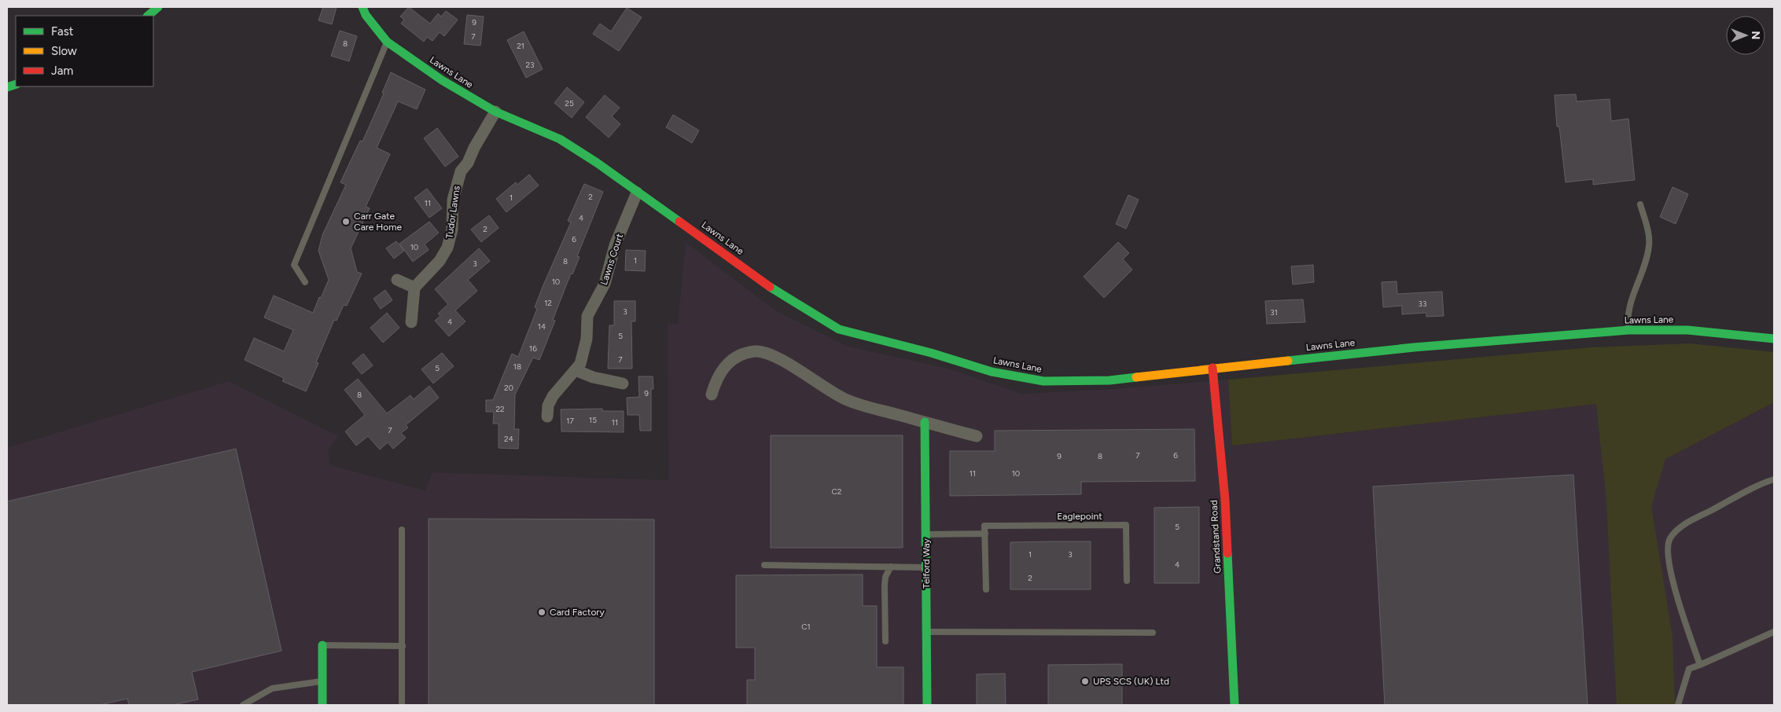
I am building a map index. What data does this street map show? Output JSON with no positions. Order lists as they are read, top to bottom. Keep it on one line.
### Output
{"streets":{"street":["Lawns Lane","Tudor Lawns","Lawns Court","Grandstand Road","Telford Way"],"lane":["Eaglepoint"]},"crossings":[["Lawns Lane","Tudor Lawns"],["Lawns Lane","Lawns Court"],["Lawns Lane","Grandstand Road"]],"places":["Carr Gate Care Home","Card Factory","UPS SCS (UK) Ltd"],"house_numbers":["9","7","8","21","23","25","2","1","11","4","2","6","10","1","8","3","10","12","33","3","31","4","14","5","16","7","18","5","20","9","8","22","15","17","11","7","24","7","6","9","8","11","10","C2","5","1","3","4","2","C1"],"legend":["Fast","Slow","Jam"],"north":"right"}
